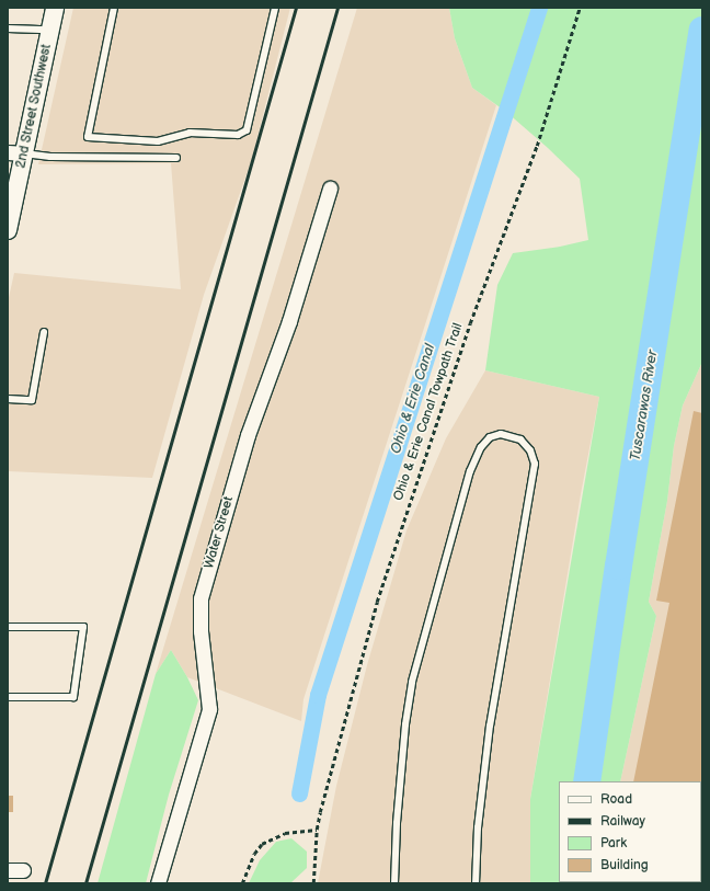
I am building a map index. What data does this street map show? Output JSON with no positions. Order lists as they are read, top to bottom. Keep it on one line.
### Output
{"streets":{"street":["2nd Street Southwest","Water Street"],"path":["Ohio & Erie Canal Towpath Trail"]},"water":["Ohio & Erie Canal","Tuscarawas River"],"legend":["Road","Railway","Park","Building"]}
